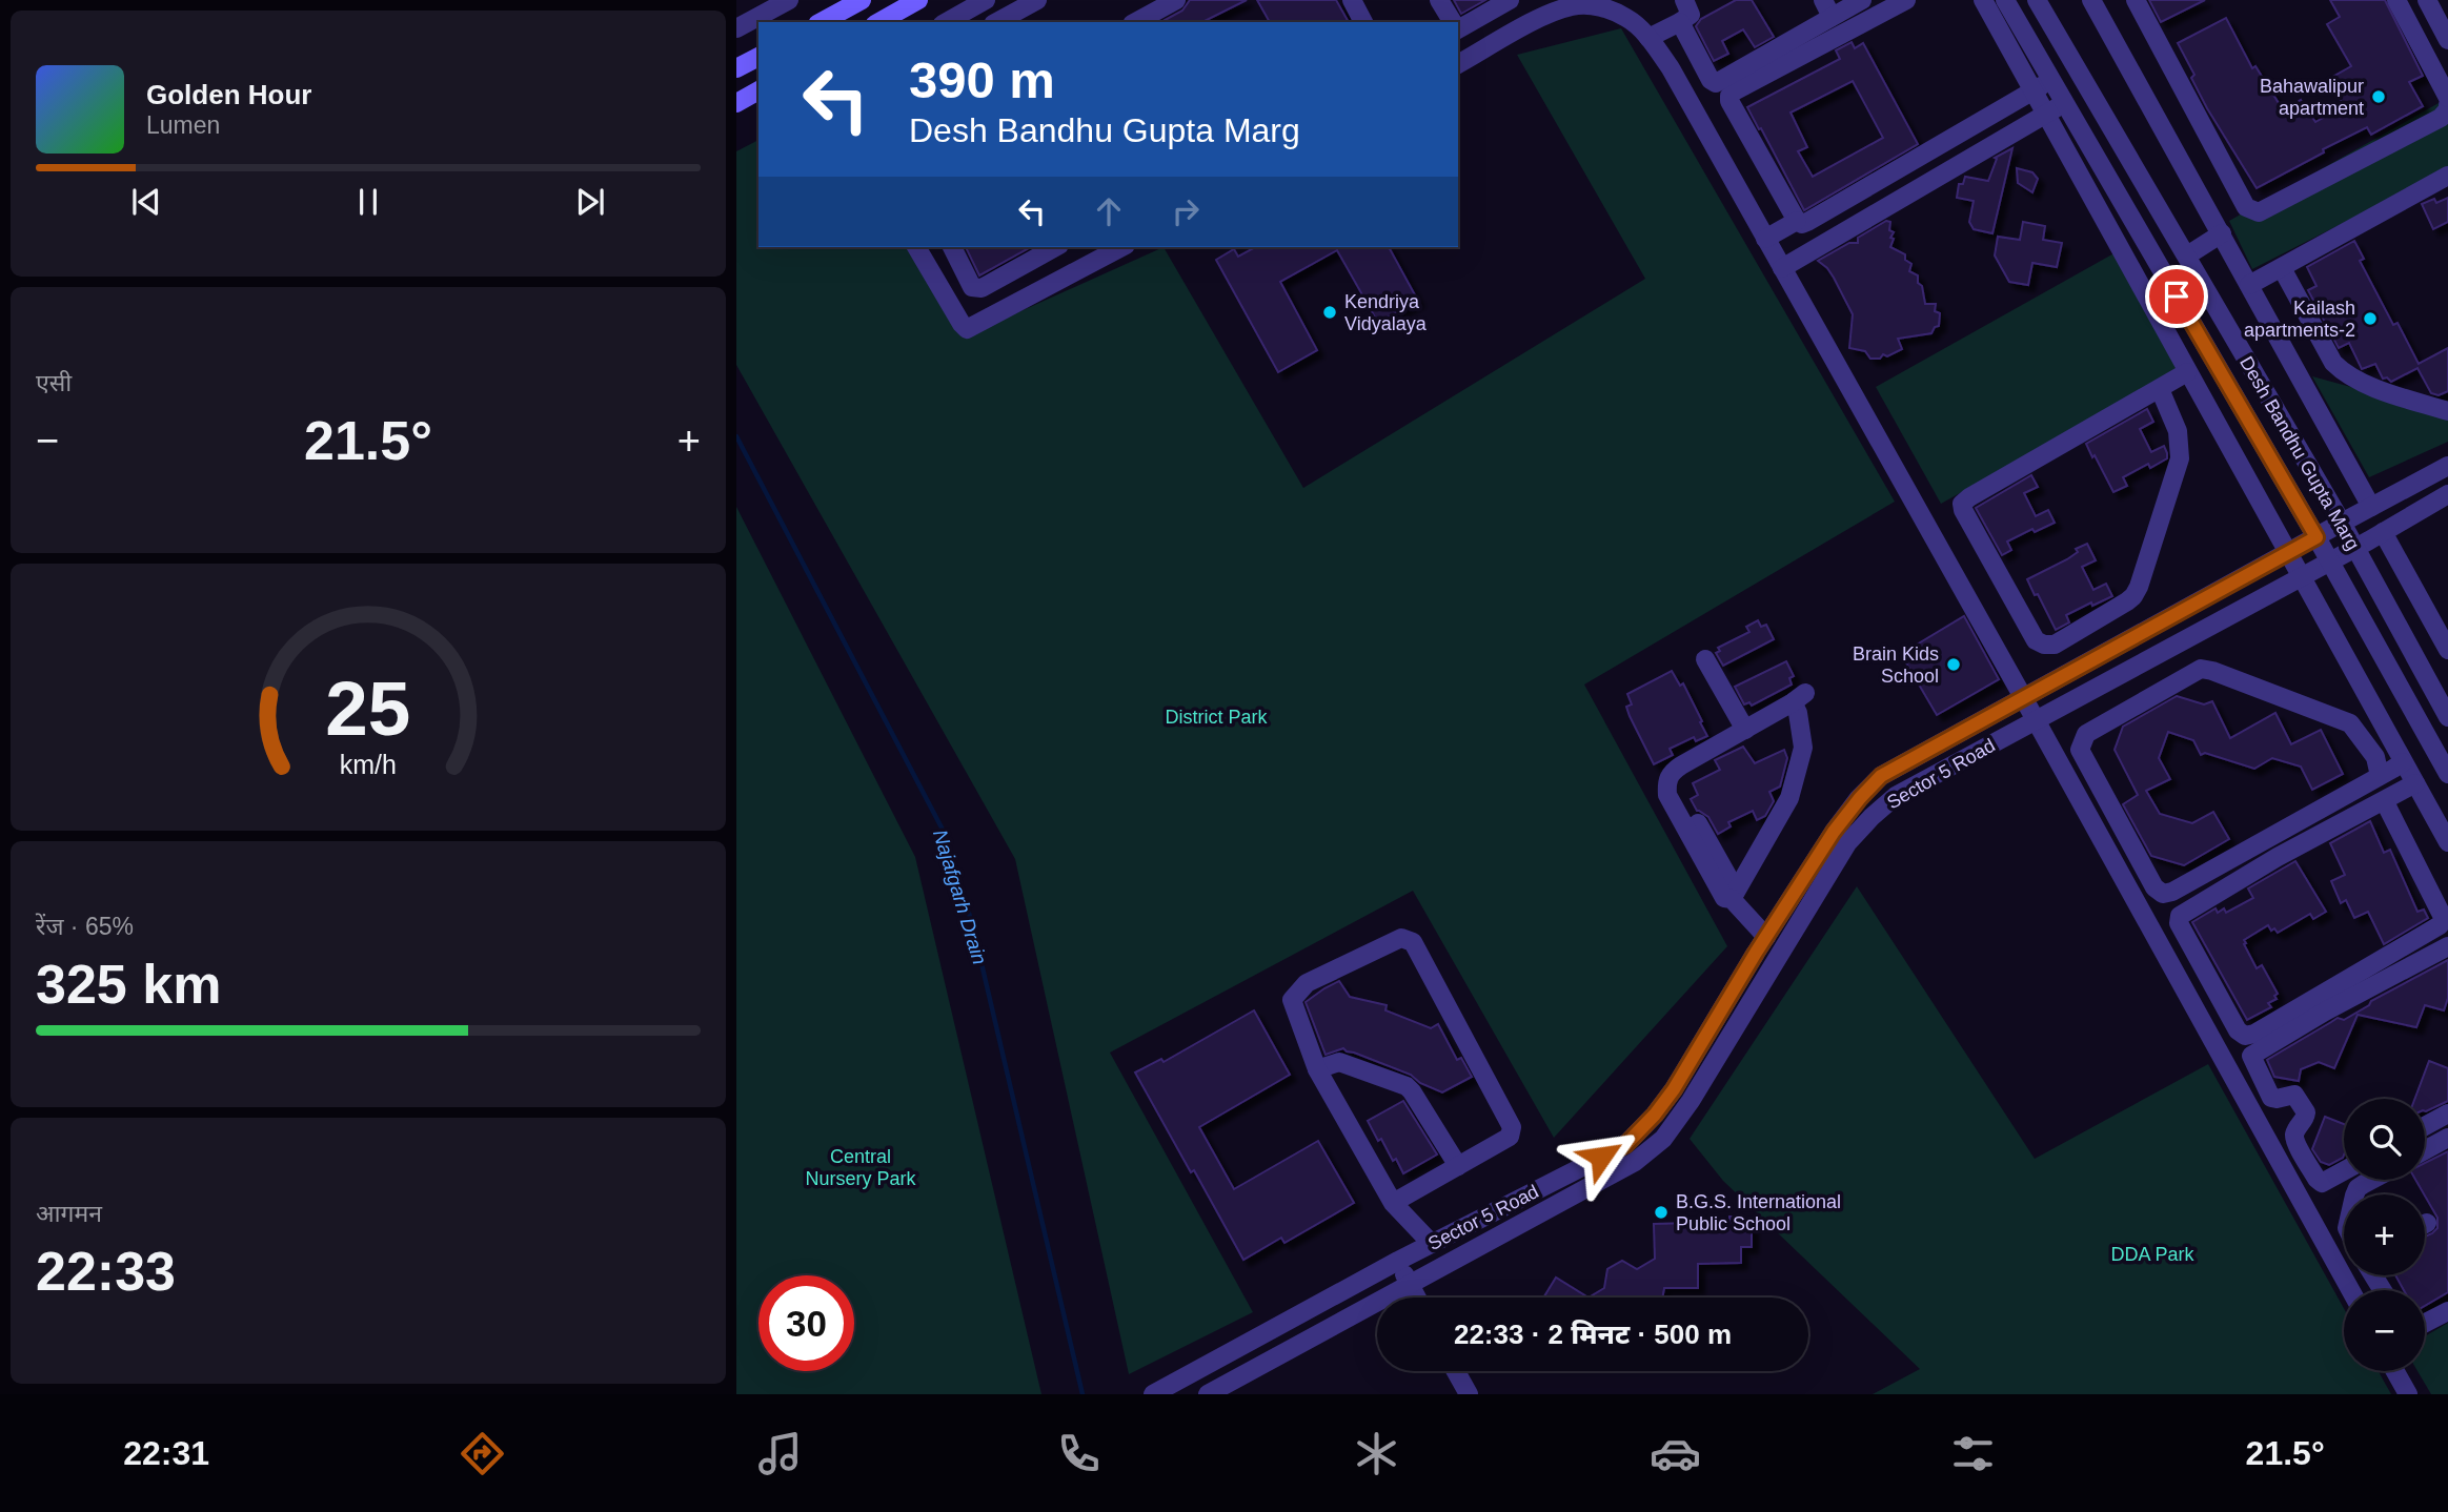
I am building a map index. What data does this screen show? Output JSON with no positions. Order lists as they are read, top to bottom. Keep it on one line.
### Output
{"streets":{"street":["Desh Bandhu Gupta Marg","Sector 5 Road"]},"crossings":[["Desh Bandhu Gupta Marg","Sector 5 Road"]],"water":["Najafgarh Drain"],"parks":["District Park","Central Nursery Park","DDA Park"],"places":["Bahawalipur apartment","Kendriya Vidyalaya","Kailash apartments-2","Brain Kids School","B.G.S. International Public School"],"page":{"turn":["390 m","Desh Bandhu Gupta Marg"],"song":["Golden Hour","Lumen"],"tile":["एसी",["रेंज · 65%","325 km"],["आगमन","22:33"]],"heat":["−","21.5°","+"],"map_buttons":["+","−"],"limit":"30","trip":"22:33 · 2 मिनट · 500 m","tabs":["22:31","21.5°"],"gauge":["25","km/h"]}}
